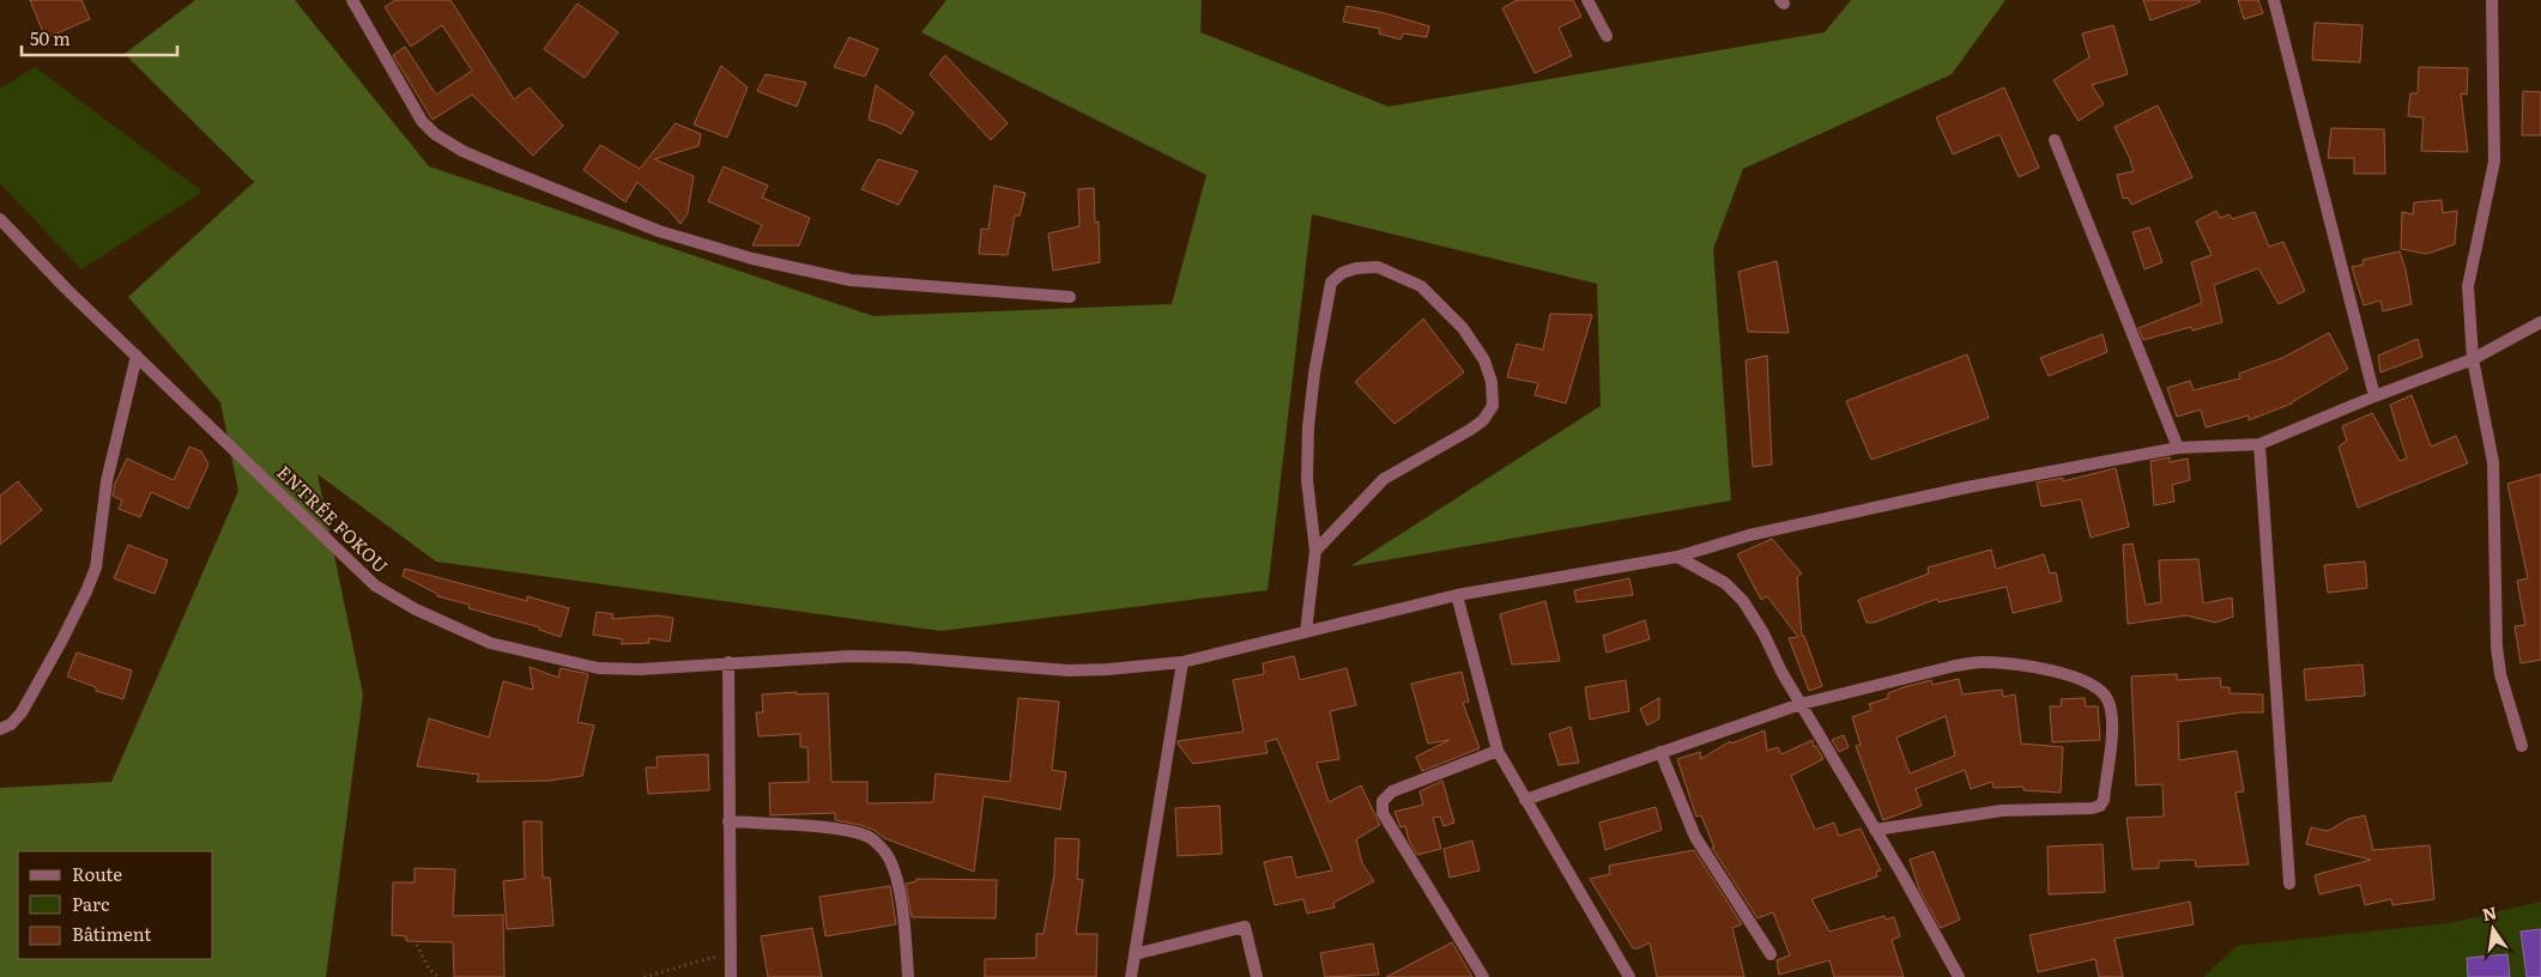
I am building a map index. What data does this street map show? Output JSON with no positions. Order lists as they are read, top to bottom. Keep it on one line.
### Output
{"streets":{"street":["ENTRÉE FOKOU"]},"legend":["Route","Parc","Bâtiment"],"scale_bar":"50 m","north":"top"}
